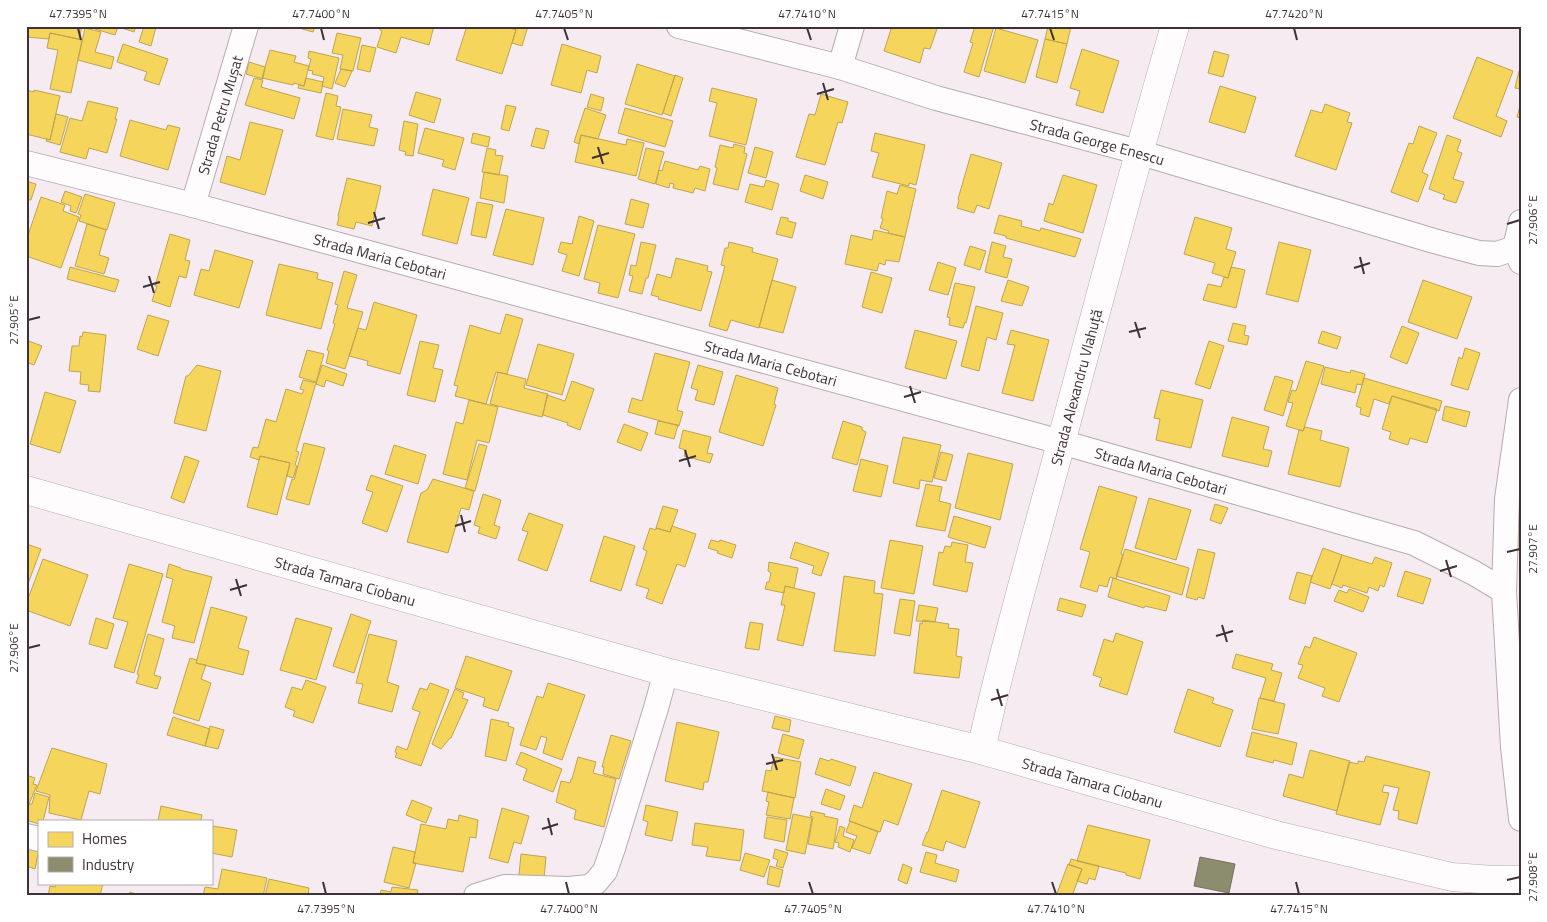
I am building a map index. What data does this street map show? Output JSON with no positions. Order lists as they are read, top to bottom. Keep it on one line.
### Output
{"streets":{"street":["Strada Petru Mușat","Strada George Enescu","Strada Maria Cebotari","Strada Аlexandru Vlahuță","Strada Tamara Ciobanu"]},"crossings":[["Strada Petru Mușat","Strada Maria Cebotari"],["Strada George Enescu","Strada Аlexandru Vlahuță"],["Strada Maria Cebotari","Strada Аlexandru Vlahuță"],["Strada Аlexandru Vlahuță","Strada Tamara Ciobanu"]],"legend":["Homes","Industry"],"coordinates":["47.7395°N","47.7400°N","47.7405°N","47.7410°N","47.7415°N","47.7420°N","27.906°E","27.905°E","27.907°E","27.908°E"]}
